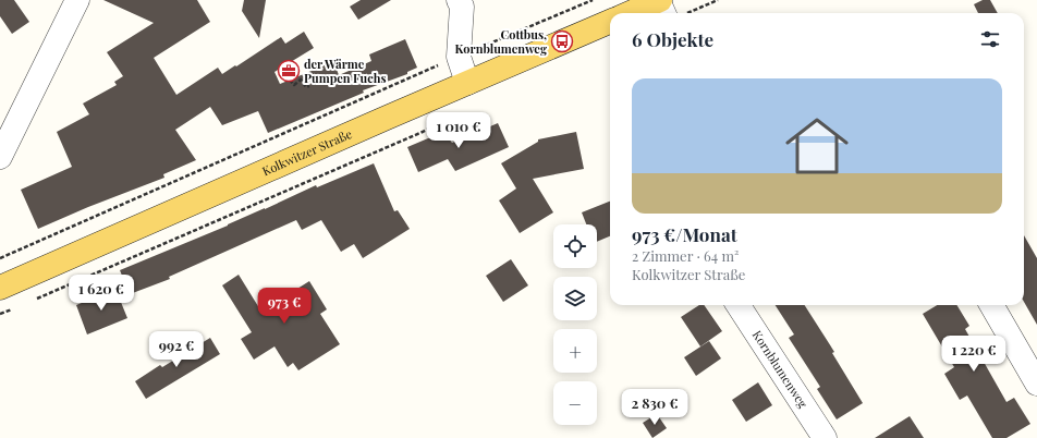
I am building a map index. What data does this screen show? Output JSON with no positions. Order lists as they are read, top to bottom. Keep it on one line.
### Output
{"streets":{"main road":["Kolkwitzer Straße"],"street":["Kornblumenweg"]},"places":{"bus stop":["Cottbus, Kornblumenweg"],"office":["der Wärme Pumpen Fuchs"]},"page":{"heading":"6 Objekte","list":[{"name":"973 €/Monat","note":"2 Zimmer · 64 m² · Kolkwitzer Straße"}],"price":["1 010 €","1 620 €","973 €","992 €","1 220 €","2 830 €"],"map_buttons":["+","−"]}}
